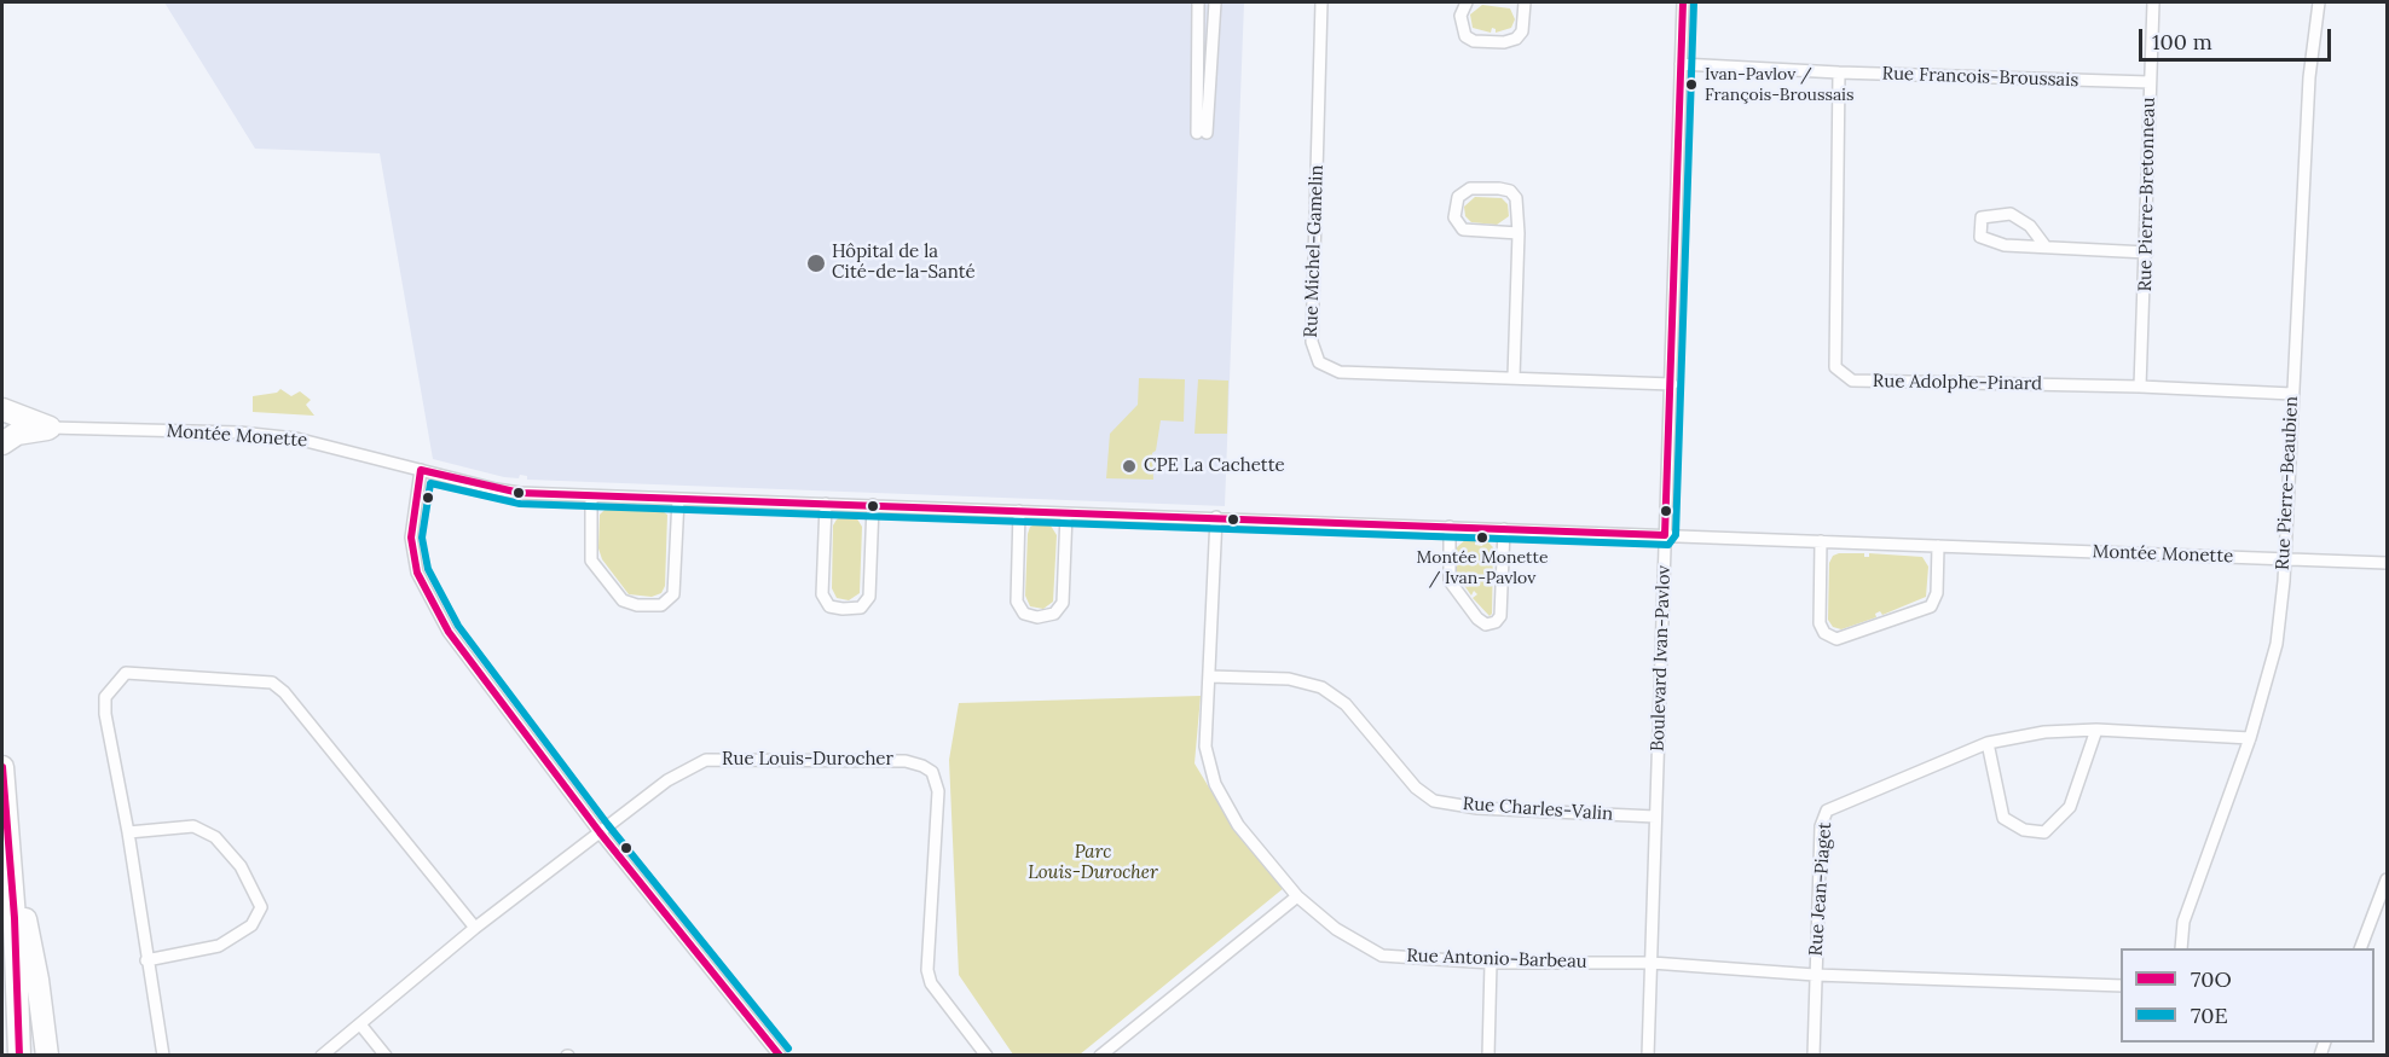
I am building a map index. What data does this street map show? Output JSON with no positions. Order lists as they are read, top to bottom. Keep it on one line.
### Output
{"streets":{"street":["Rue Francois-Broussais","Rue Pierre-Bretonneau","Rue Michel-Gamelin","Rue Adolphe-Pinard","Montée Monette","Rue Pierre-Beaubien","Boulevard Ivan-Pavlov","Rue Louis-Durocher","Rue Charles-Valin","Rue Jean-Piaget","Rue Antonio-Barbeau"]},"crossings":[["Rue Francois-Broussais","Rue Pierre-Bretonneau"],["Rue Francois-Broussais","Rue Adolphe-Pinard"],["Rue Francois-Broussais","Boulevard Ivan-Pavlov"],["Rue Pierre-Bretonneau","Rue Adolphe-Pinard"],["Rue Michel-Gamelin","Boulevard Ivan-Pavlov"],["Rue Adolphe-Pinard","Rue Pierre-Beaubien"],["Montée Monette","Rue Pierre-Beaubien"],["Montée Monette","Boulevard Ivan-Pavlov"],["Montée Monette","Rue Antonio-Barbeau"],["Rue Pierre-Beaubien","Rue Jean-Piaget"],["Boulevard Ivan-Pavlov","Rue Charles-Valin"],["Boulevard Ivan-Pavlov","Rue Antonio-Barbeau"],["Rue Charles-Valin","Rue Antonio-Barbeau"],["Rue Jean-Piaget","Rue Antonio-Barbeau"]],"parks":["Parc Louis-Durocher"],"places":["Ivan-Pavlov / François-Broussais","Hôpital de la Cité-de-la-Santé","CPE La Cachette","Montée Monette / Ivan-Pavlov"],"lines":["transit line 70O","transit line 70E"],"legend":["70O","70E"],"scale_bar":"100 m"}
